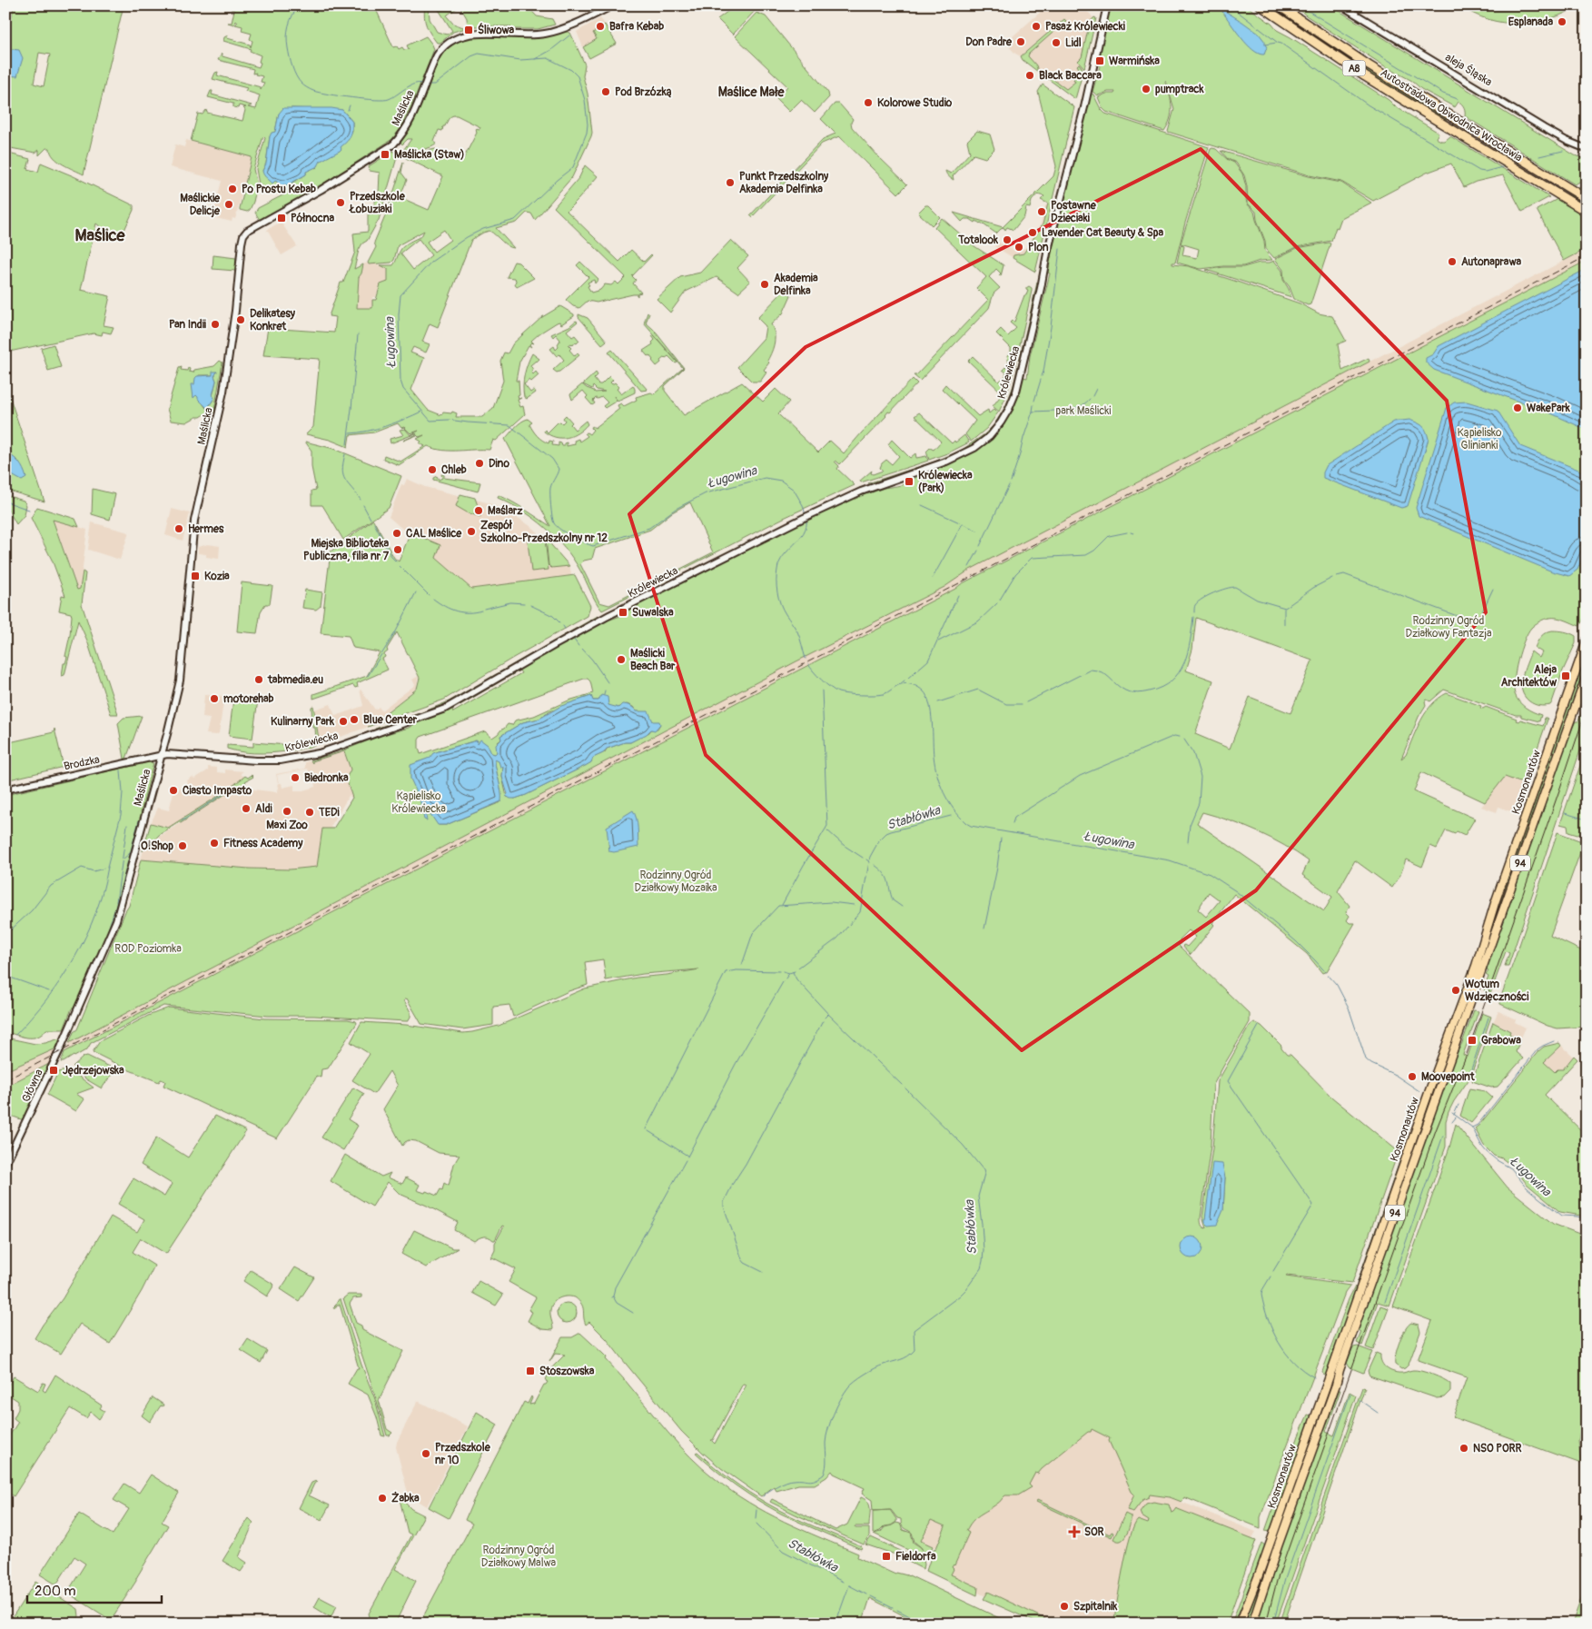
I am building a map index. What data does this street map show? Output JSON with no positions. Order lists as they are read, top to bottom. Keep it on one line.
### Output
{"streets":{"highway":["A8","Autostradowa Obwodnica Wrocławia"],"main road":["Kosmonautów","94"],"street":["aleja Śląska","Maślicka","Królewiecka","Brodzka","Główna"]},"crossings":[["Maślicka","Królewiecka"],["Maślicka","Brodzka"],["Maślicka","Główna"],["Królewiecka","Brodzka"]],"districts":["Maślice Małe","Maślice"],"water":["Ługowina","Stabłówka"],"parks":["park Maślicki","Kąpielisko Glinianki","Rodzinny Ogród Działkowy Fantazja","Kąpielisko Królewiecka","Rodzinny Ogród Działkowy Mozaika","ROD Poziomka","Rodzinny Ogród Działkowy Malwa"],"places":{"other":["Esplanada","Bafra Kebab","Pasaż Królewiecki","Don Padre","Lidl","Black Baccara","pumptrack","Pod Brzózką","Kolorowe Studio","Punkt Przedszkolny Akademia Delfinka","Po Prostu Kebab","Przedszkole Łobuziaki","Maślickie Delicje","Postawne Dzieciaki","Lavender Cat Beauty & Spa","Totalook","Plon","Autonaprawa","Akademia Delfinka","Delikatesy Konkret","Pan Indii","WakePark","Dino","Chleb","Maślarz","Hermes","Zespół Szkolno-Przedszkolny nr 12","CAL Maślice","Miejska Biblioteka Publiczna, filia nr 7","Maślicki Beach Bar","tabmedia.eu","motorehab","Blue Center","Kulinarny Park","Biedronka","Ciasto Impasto","Aldi","Maxi Zoo","TEDi","Fitness Academy","O!Shop","Wotum Wdzięczności","Moovepoint","NSO PORR","Przedszkole nr 10","Żabka","Szpitalnik"],"transit":["Śliwowa","Warmińska","Maślicka (Staw)","Północna","Królewiecka (Park)","Kozia","Suwalska","Aleja Architektów","Grabowa","Jędrzejowska","Stoszowska","Fieldorfa"],"health":["SOR"]},"scale_bar":"200 m"}
